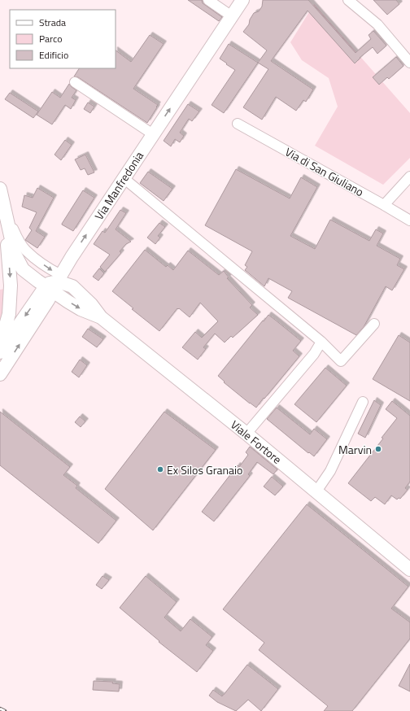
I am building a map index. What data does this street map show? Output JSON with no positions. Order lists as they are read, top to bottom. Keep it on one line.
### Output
{"streets":{"main road":["Via Manfredonia","Viale Fortore"],"street":["Via di San Giuliano"]},"crossings":[["Via Manfredonia","Viale Fortore"]],"places":["Marvin","Ex Silos Granaio"],"legend":["Strada","Parco","Edificio"]}
